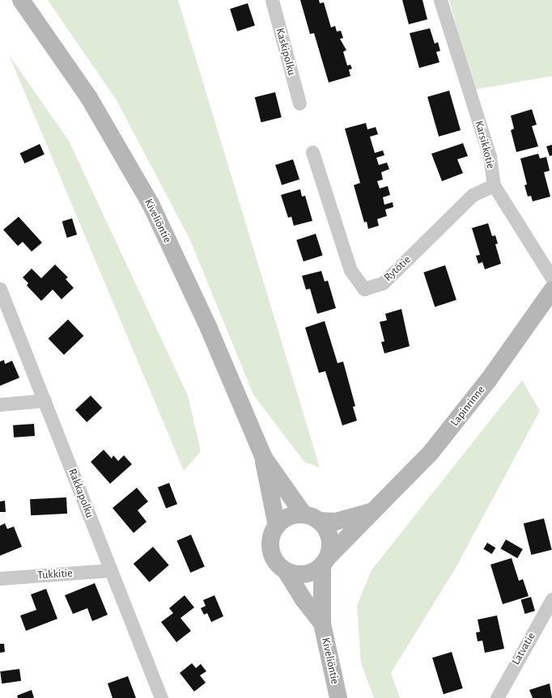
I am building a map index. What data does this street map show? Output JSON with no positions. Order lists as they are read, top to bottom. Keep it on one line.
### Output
{"streets":{"street":["Kaskipolku","Karsikkotie","Kiveliöntie","Rytötie","Lapinrinne","Rakkapolku","Tukkitie","Latvatie"]},"crossings":[["Karsikkotie","Rytötie"],["Kiveliöntie","Lapinrinne"],["Rakkapolku","Tukkitie"]]}
